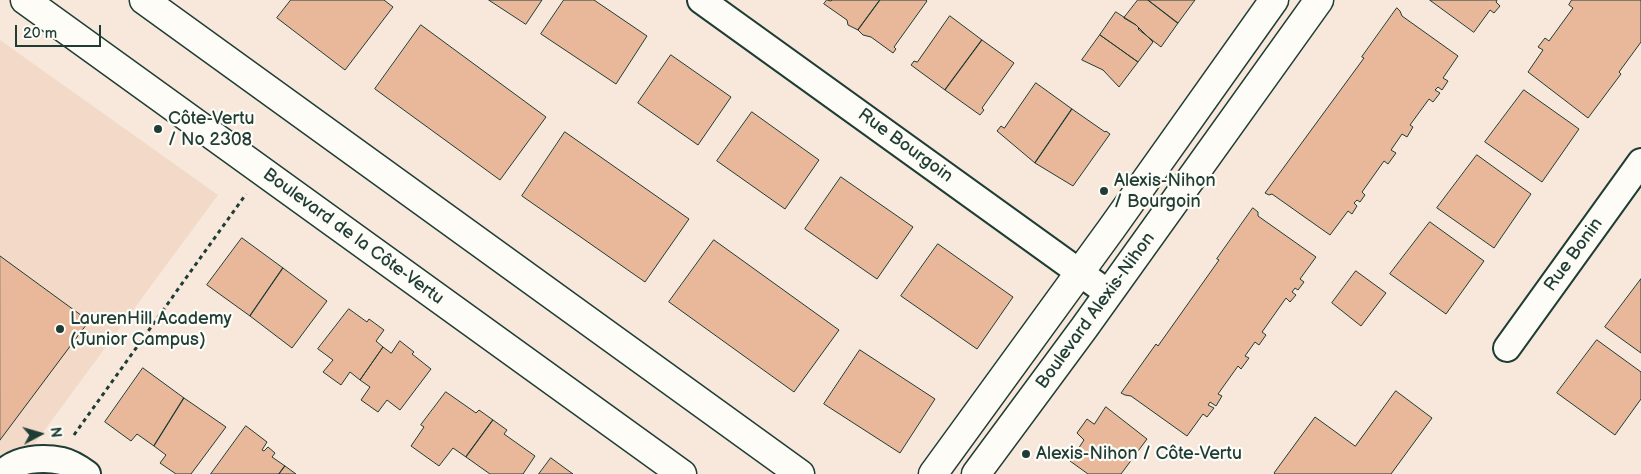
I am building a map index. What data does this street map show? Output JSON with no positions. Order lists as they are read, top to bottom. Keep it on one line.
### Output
{"streets":{"main road":["Boulevard de la Côte-Vertu","Boulevard Alexis-Nihon"],"street":["Rue Bourgoin","Rue Bonin"]},"crossings":[["Rue Bourgoin","Boulevard Alexis-Nihon"]],"places":["Côte-Vertu / No 2308","Alexis-Nihon / Bourgoin","LaurenHill Academy (Junior Campus)","Alexis-Nihon / Côte-Vertu"],"scale_bar":"20 m","north":"right"}
